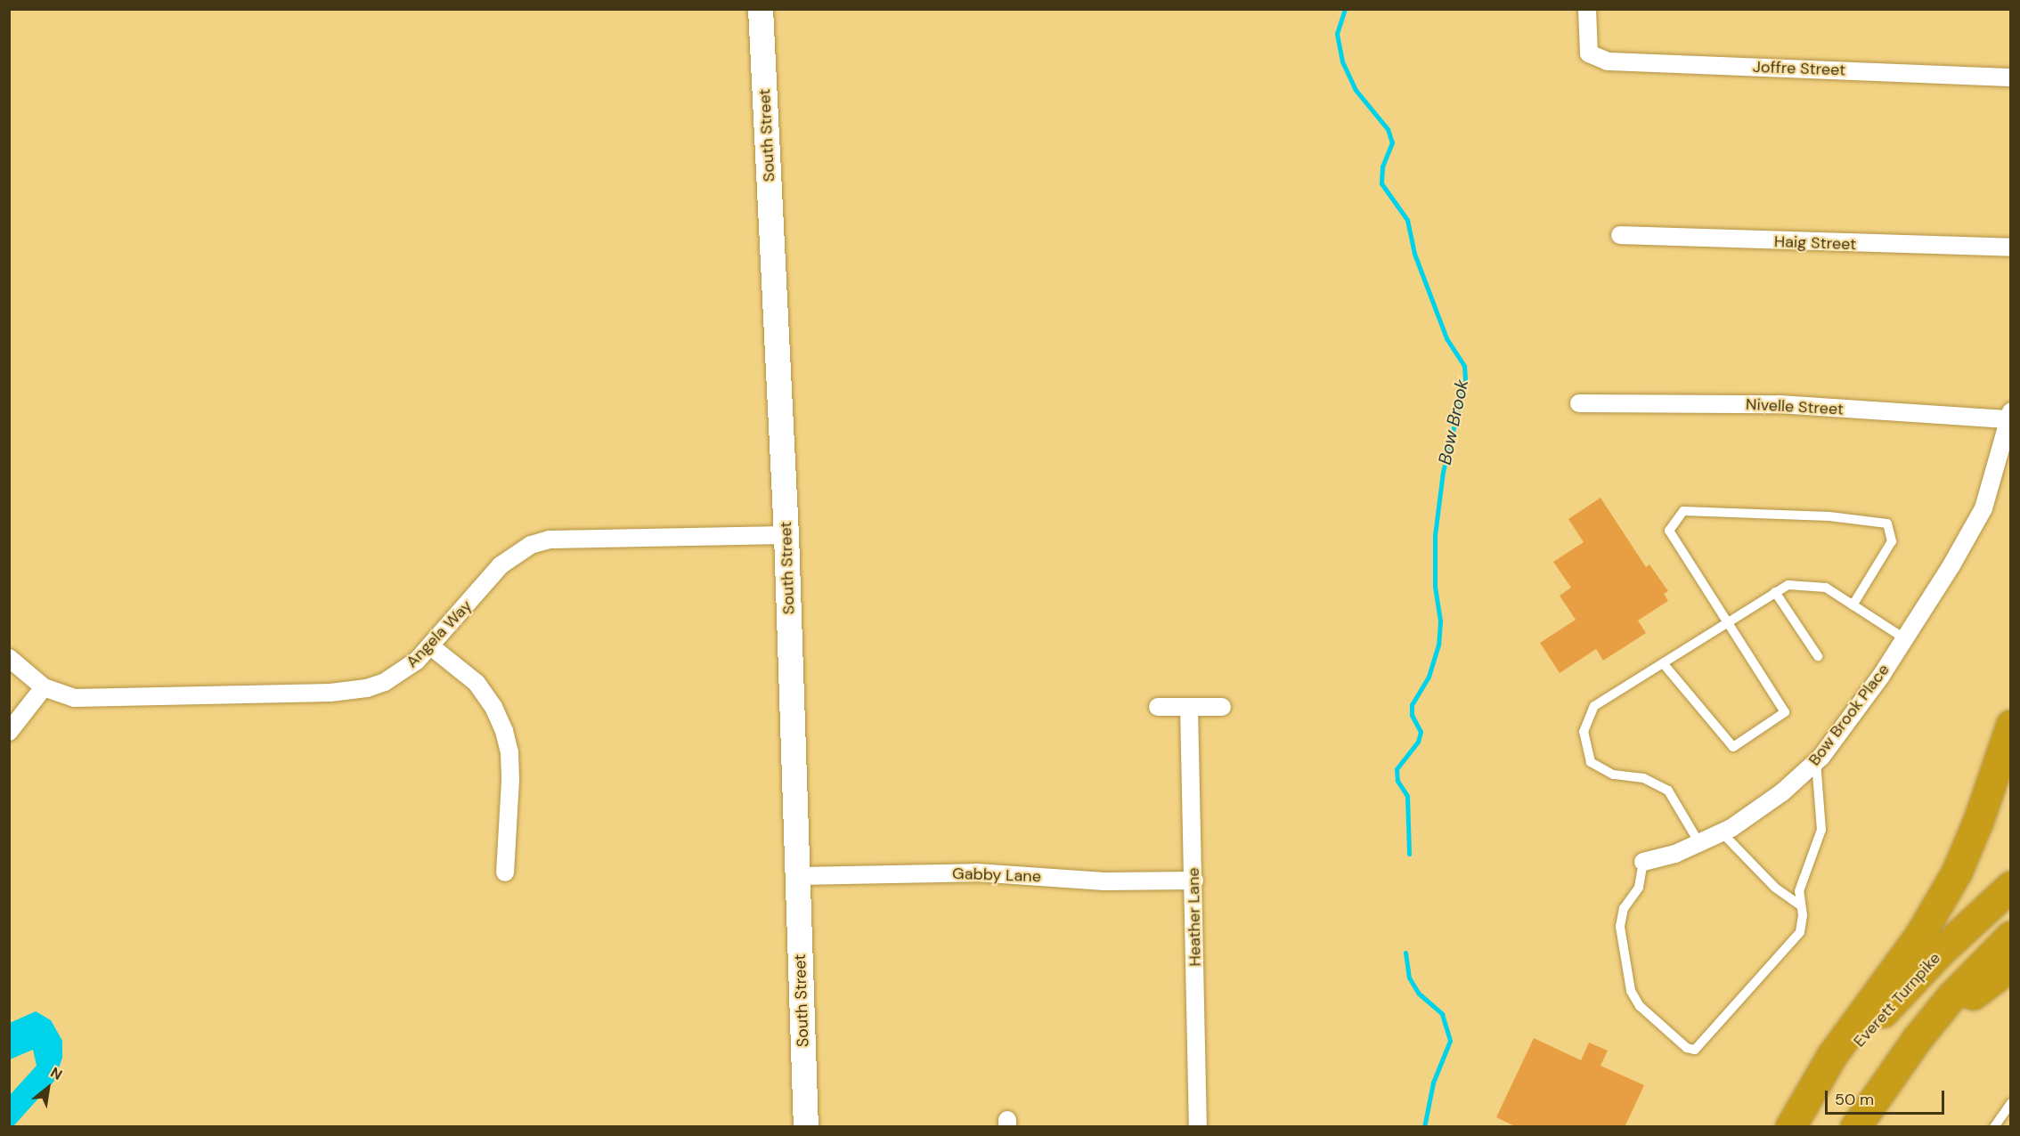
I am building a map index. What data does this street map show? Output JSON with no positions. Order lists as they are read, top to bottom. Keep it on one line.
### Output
{"streets":{"highway":["Everett Turnpike"],"main road":["South Street"],"street":["Joffre Street","Haig Street","Nivelle Street","Angela Way","Bow Brook Place","Gabby Lane","Heather Lane"]},"crossings":[["South Street","Angela Way"],["South Street","Gabby Lane"],["Nivelle Street","Bow Brook Place"],["Gabby Lane","Heather Lane"]],"water":["Bow Brook"],"scale_bar":"50 m","north":"top right"}
